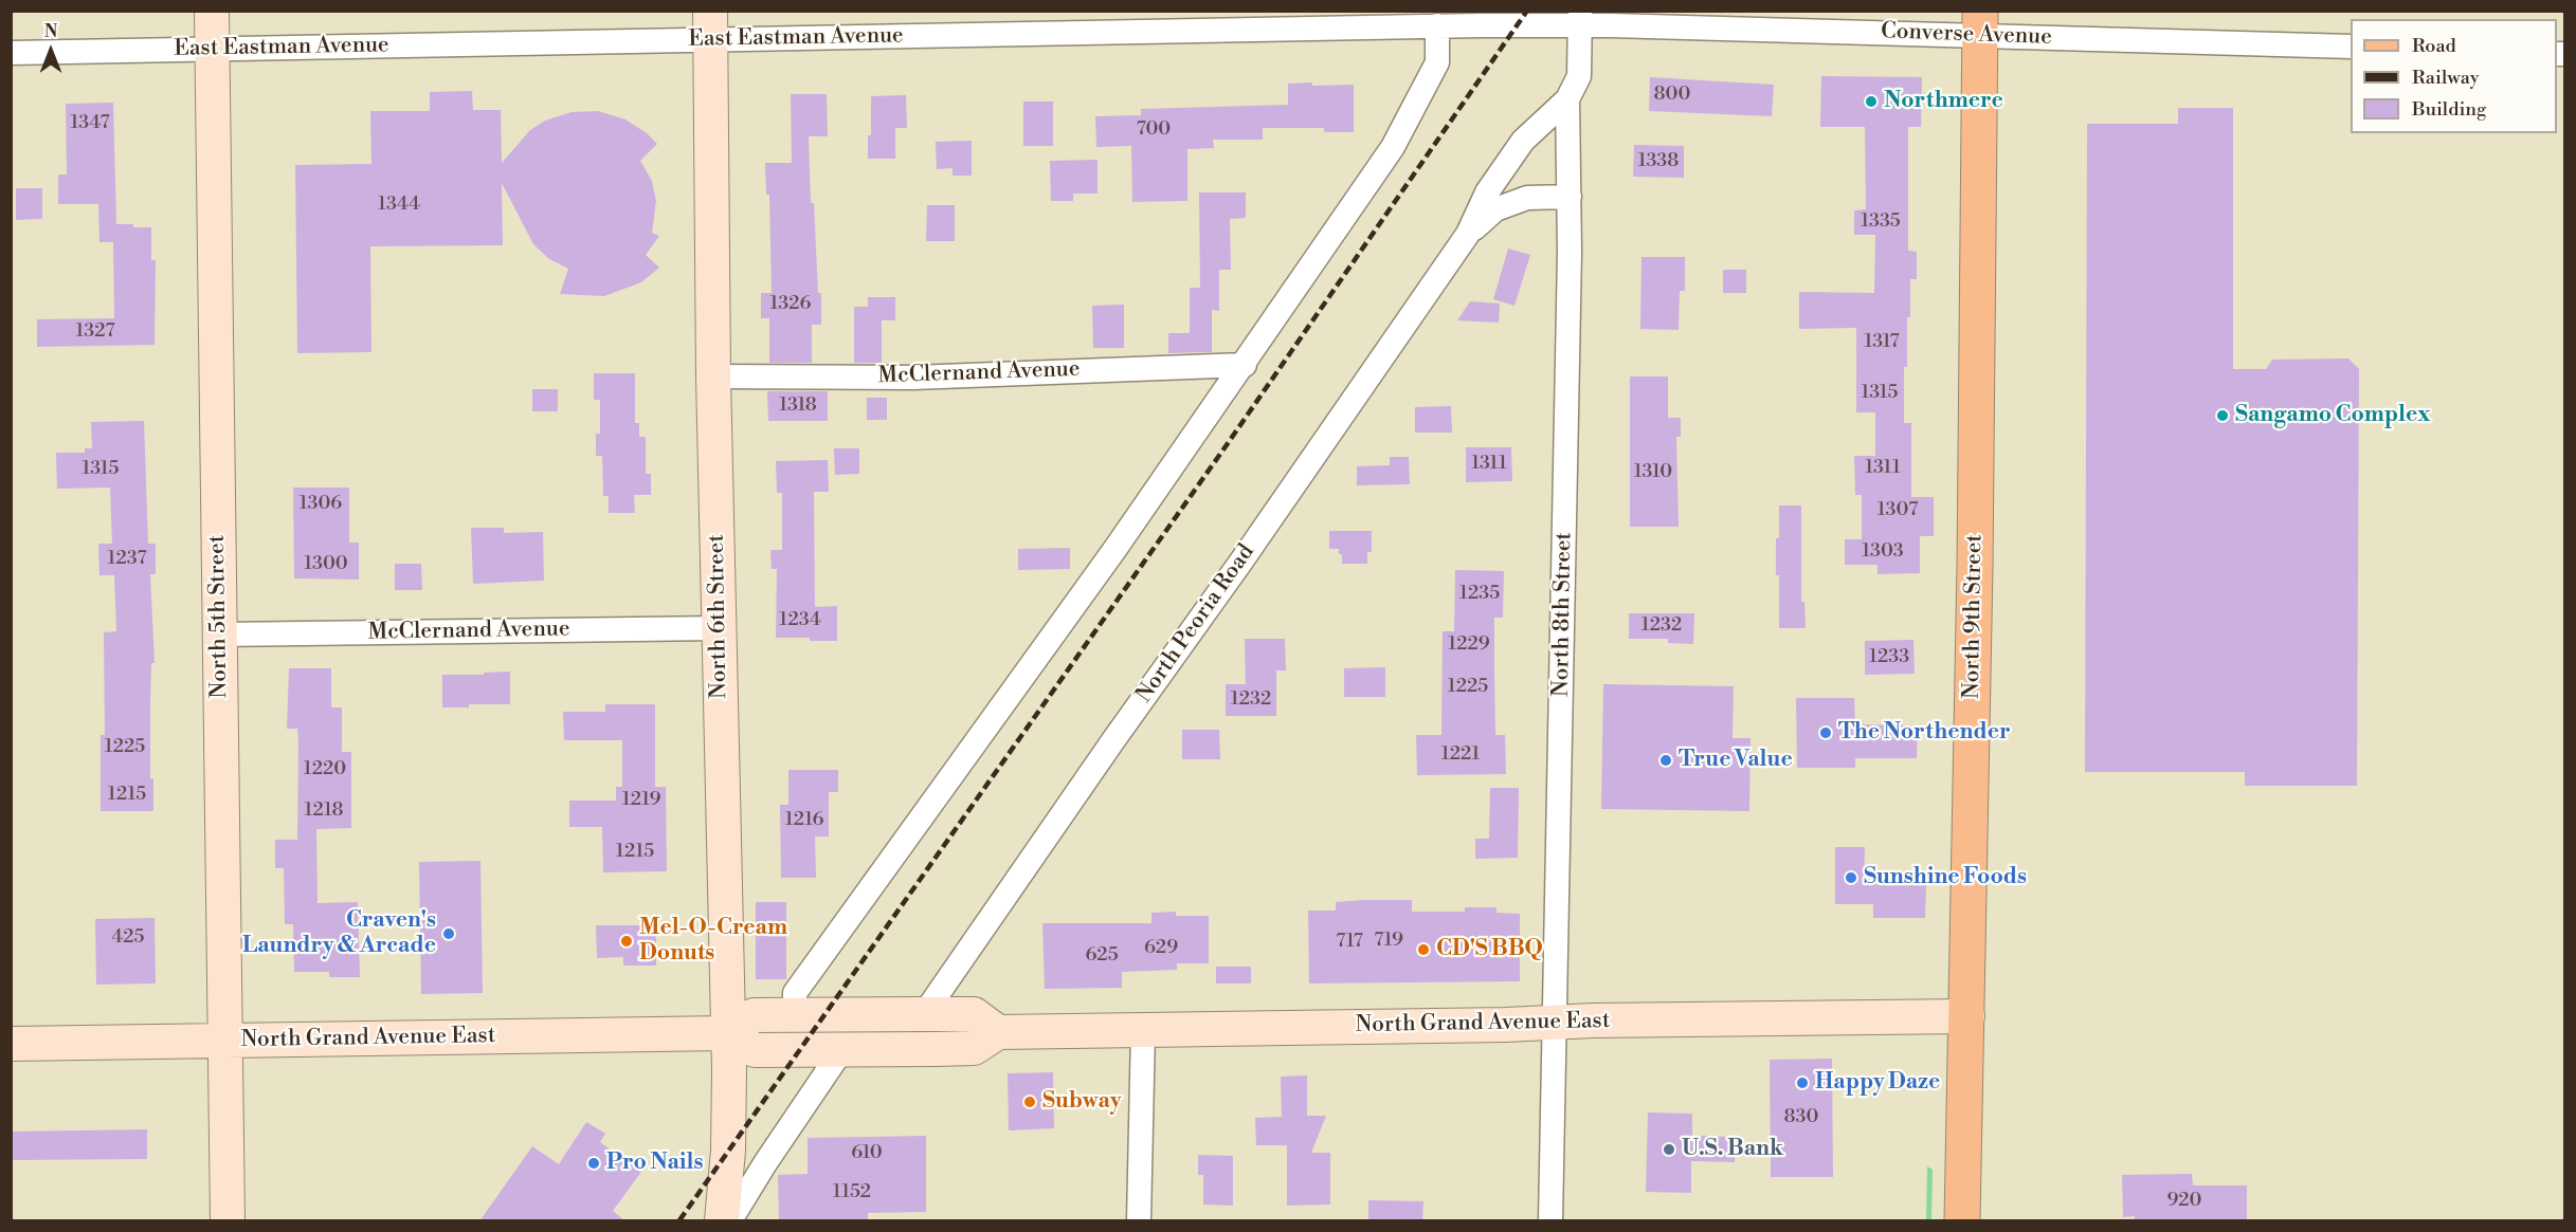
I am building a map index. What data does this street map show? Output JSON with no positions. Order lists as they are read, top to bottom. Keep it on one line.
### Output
{"streets":{"main road":["North 5th Street","North 6th Street","North 9th Street","North Grand Avenue East"],"street":["Converse Avenue","East Eastman Avenue","McClernand Avenue","North 8th Street","North Peoria Road"]},"crossings":[["Converse Avenue","East Eastman Avenue"],["Converse Avenue","North 8th Street"],["Converse Avenue","North 9th Street"],["East Eastman Avenue","North 8th Street"],["East Eastman Avenue","North 5th Street"],["East Eastman Avenue","North 6th Street"],["McClernand Avenue","North 5th Street"],["McClernand Avenue","North 6th Street"],["North 8th Street","North Peoria Road"],["North 8th Street","North Grand Avenue East"],["North 5th Street","North Grand Avenue East"],["North 6th Street","North Grand Avenue East"],["North 9th Street","North Grand Avenue East"]],"places":["Northmere","Sangamo Complex","The Northender","True Value","Sunshine Foods","Craven's Laundry & Arcade","Mel-O-Cream Donuts","CD'S BBQ","Happy Daze","Subway","U.S. Bank","Pro Nails"],"house_numbers":["800","1347","700","1338","1344","1335","1326","1327","1317","1315","1318","1311","1311","1315","1310","1306","1307","1303","1237","1300","1235","1234","1232","1229","1233","1225","1232","1225","1221","1220","1215","1219","1218","1216","1215","425","719","717","629","625","830","610","1152","920"],"legend":["Road","Railway","Building"],"north":"top"}
